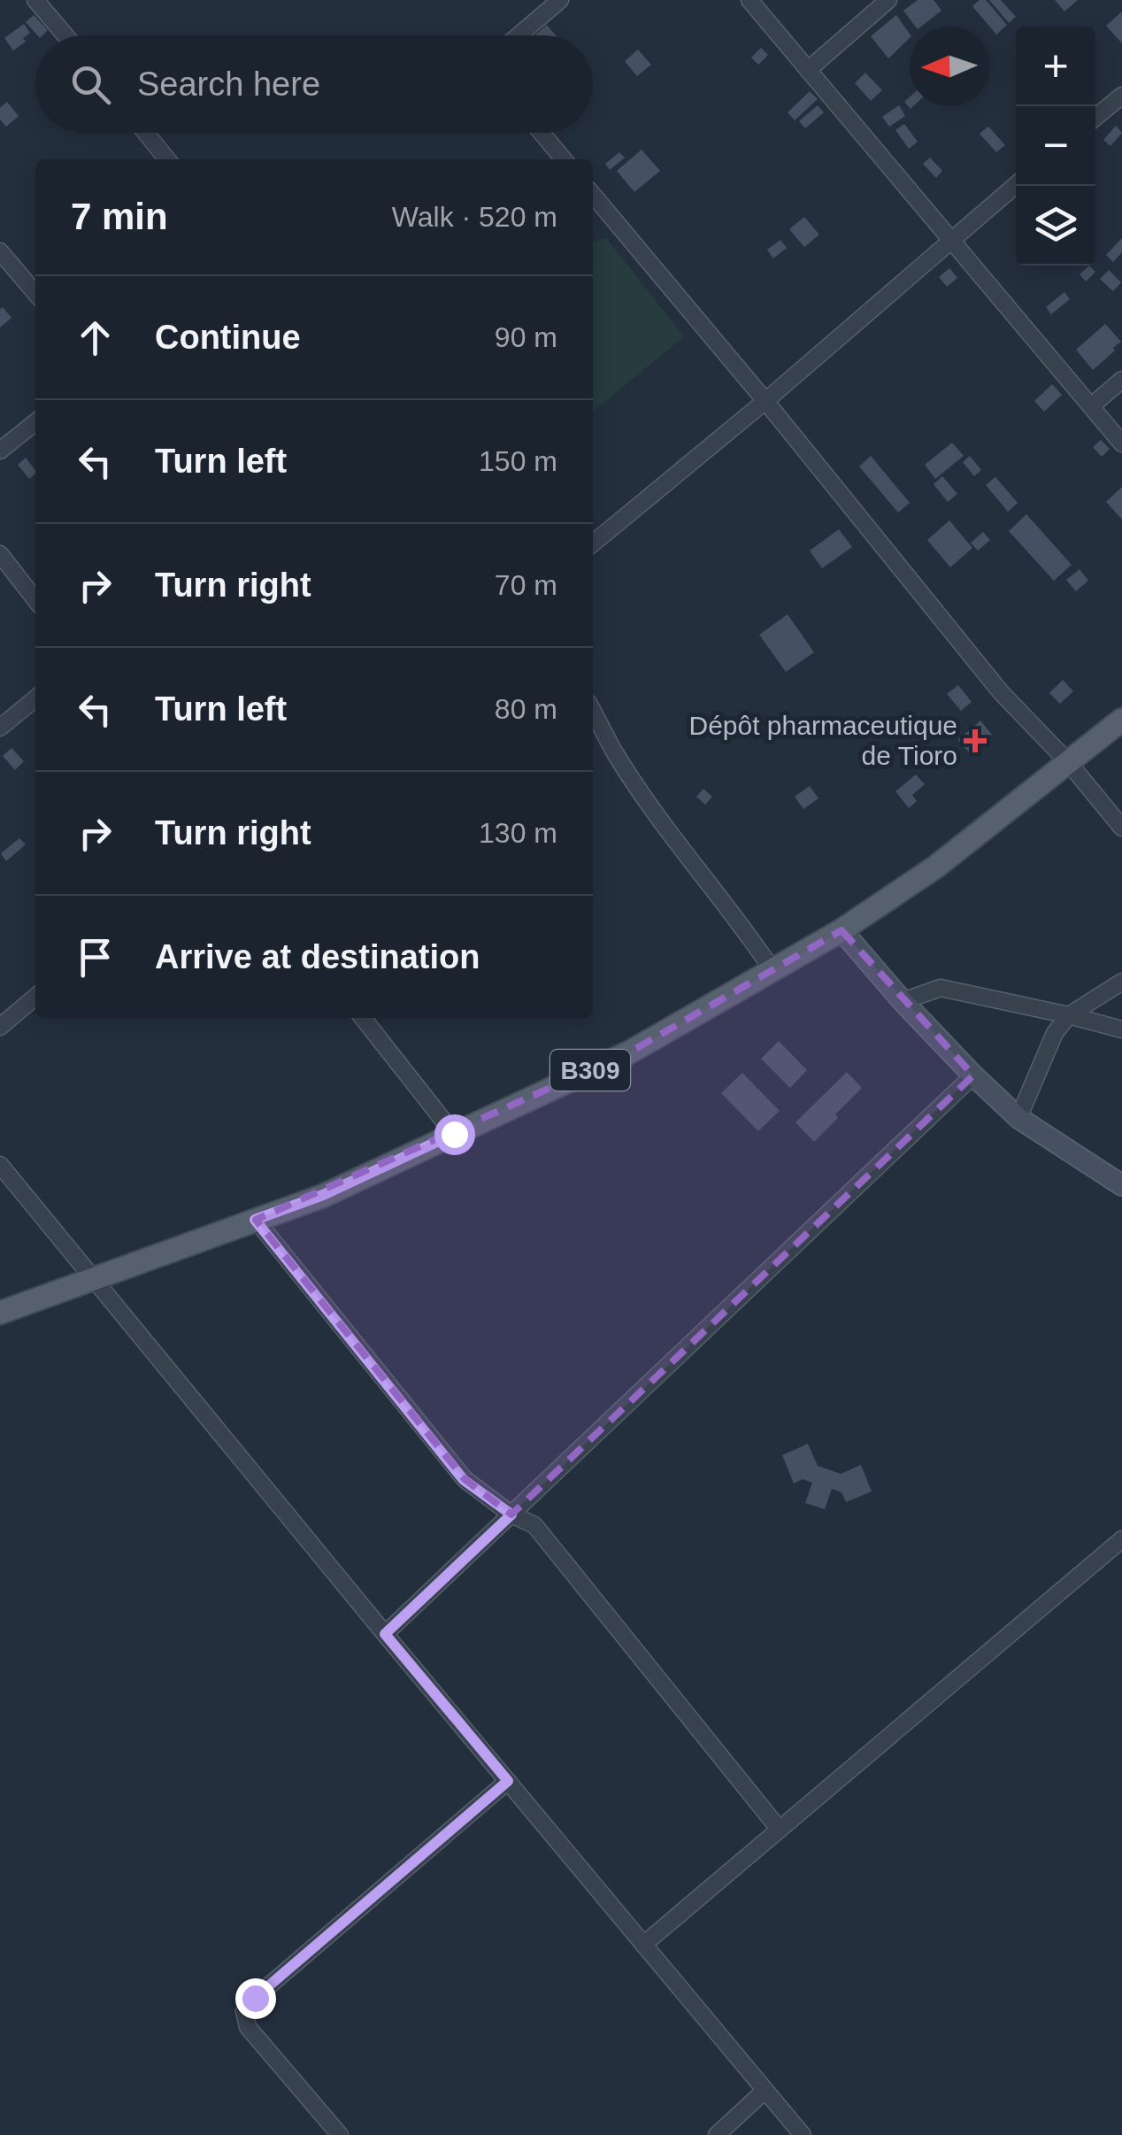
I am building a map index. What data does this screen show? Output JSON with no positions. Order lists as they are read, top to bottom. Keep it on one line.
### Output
{"streets":{"main road":["B309"]},"places":{"health":["Dépôt pharmaceutique de Tioro"]},"north":"left","page":{"map_buttons":["+","−"],"search":"Search here","heading":["7 min","Walk · 520 m"],"list":[["Continue","90 m"],["Turn left","150 m"],["Turn right","70 m"],["Turn left","80 m"],["Turn right","130 m"],"Arrive at destination"]}}
